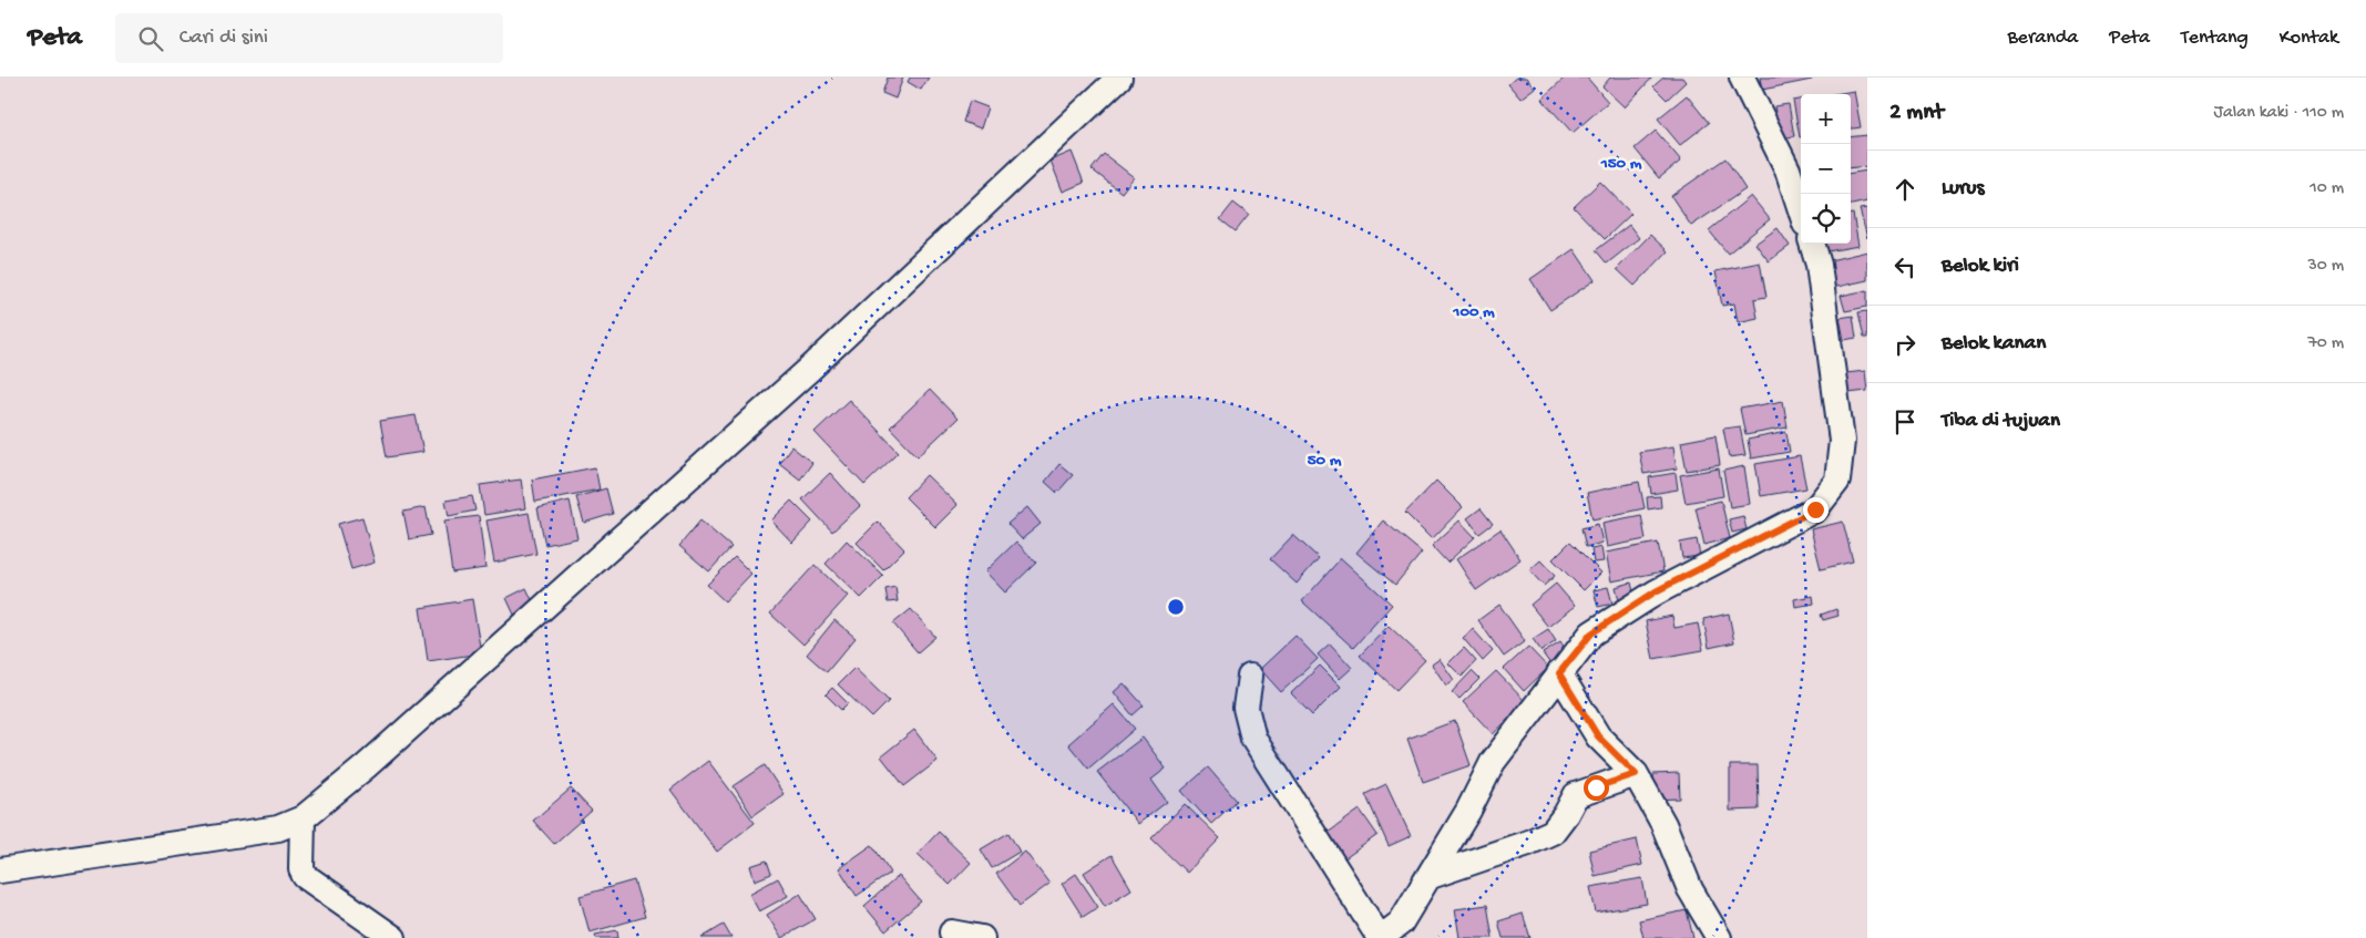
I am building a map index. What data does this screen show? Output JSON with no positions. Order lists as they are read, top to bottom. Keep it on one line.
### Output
{"page":{"header":"Peta","search":"Cari di sini","nav":["Beranda","Peta","Tentang","Kontak"],"heading":["2 mnt","Jalan kaki · 110 m"],"map_buttons":["+","−"],"list":[["Lurus","10 m"],["Belok kiri","30 m"],["Belok kanan","70 m"],"Tiba di tujuan"]},"rings":["150 m","100 m","50 m"]}
